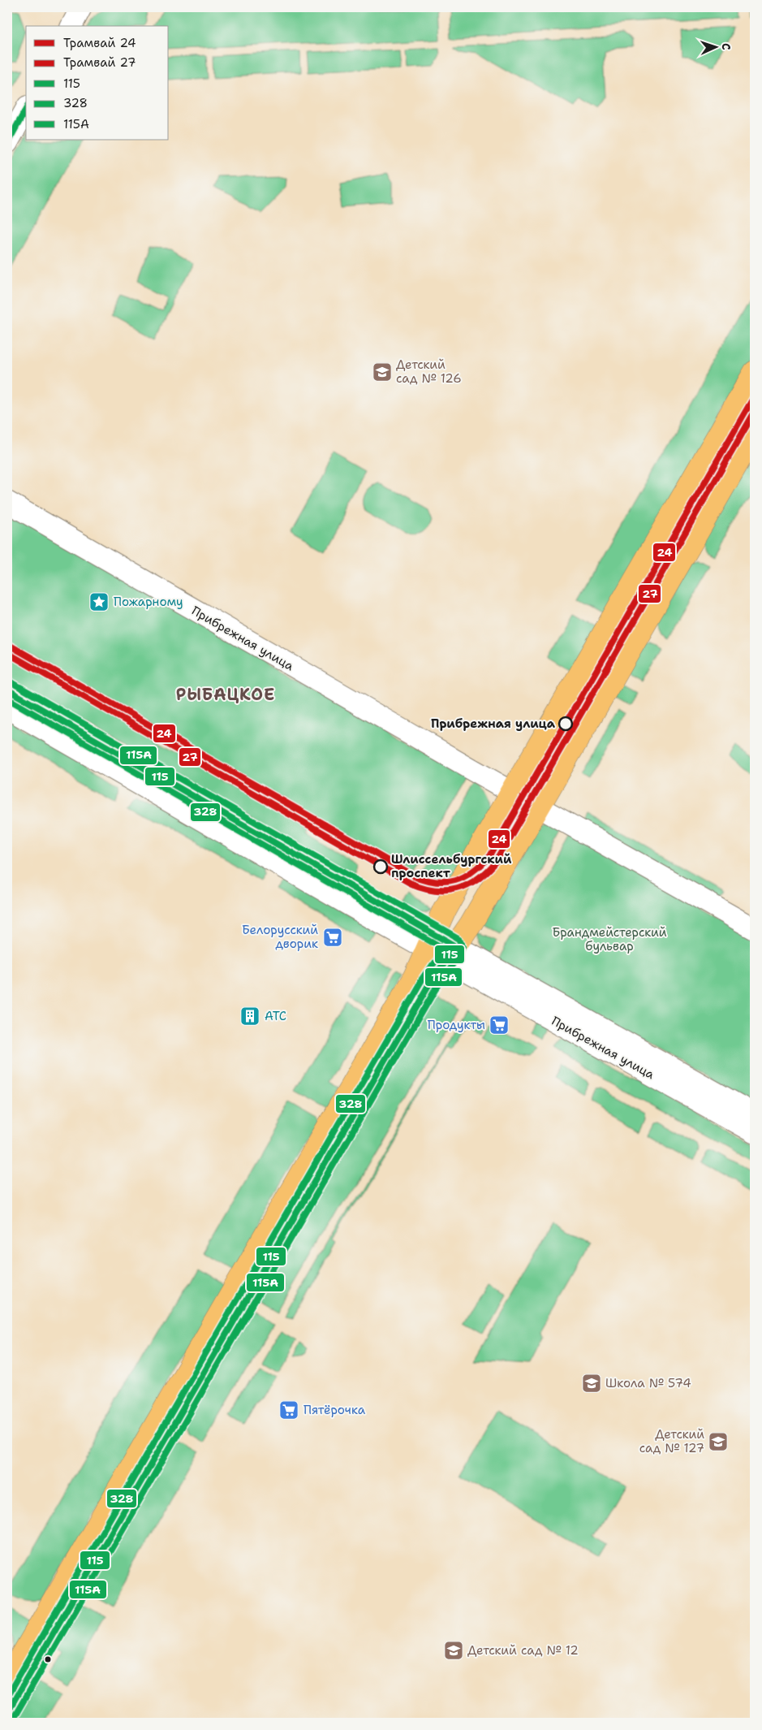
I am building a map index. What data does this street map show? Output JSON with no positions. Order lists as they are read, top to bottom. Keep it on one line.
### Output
{"streets":{"street":["Прибрежная улица"]},"districts":["РЫБАЦКОЕ"],"parks":["Брандмейстерский бульвар"],"places":{"school or university":["Детский сад № 126","Школа № 574","Детский сад № 127","Детский сад № 12"],"place":["Пожарному"],"other":["Прибрежная улица","Шлиссельбургский проспект"],"supermarket":["Белорусский дворик","Продукты","Пятёрочка"],"building":["АТС"]},"lines":["transit line 115","tram line 24","tram line 27","transit line 115А","transit line 328"],"legend":["Трамвай 24","Трамвай 27","115","328","115А"],"north":"right"}
